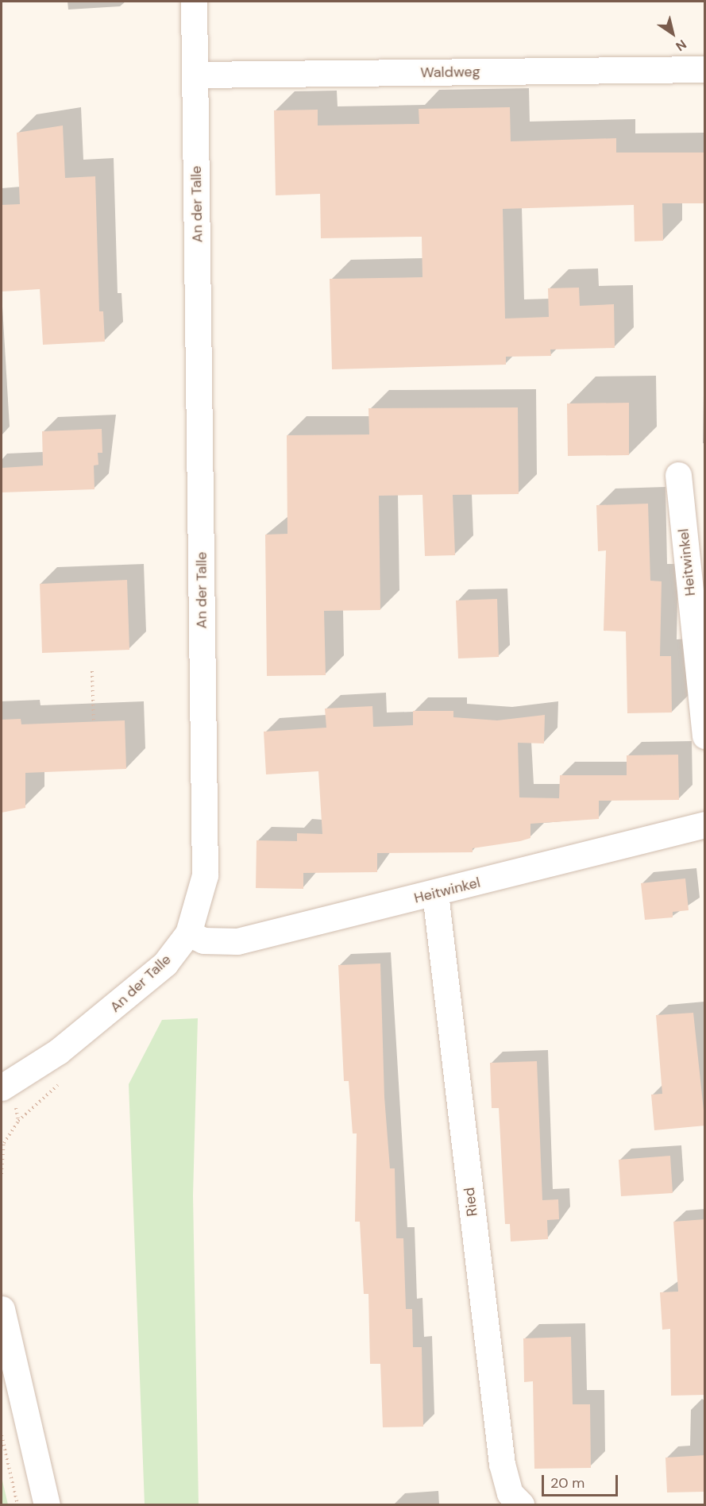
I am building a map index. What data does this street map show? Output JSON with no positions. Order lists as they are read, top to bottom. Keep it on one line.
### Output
{"streets":{"street":["Waldweg","An der Talle","Heitwinkel","Ried"]},"crossings":[["Waldweg","An der Talle"],["An der Talle","Heitwinkel"],["Heitwinkel","Ried"]],"scale_bar":"20 m","north":"bottom right"}
